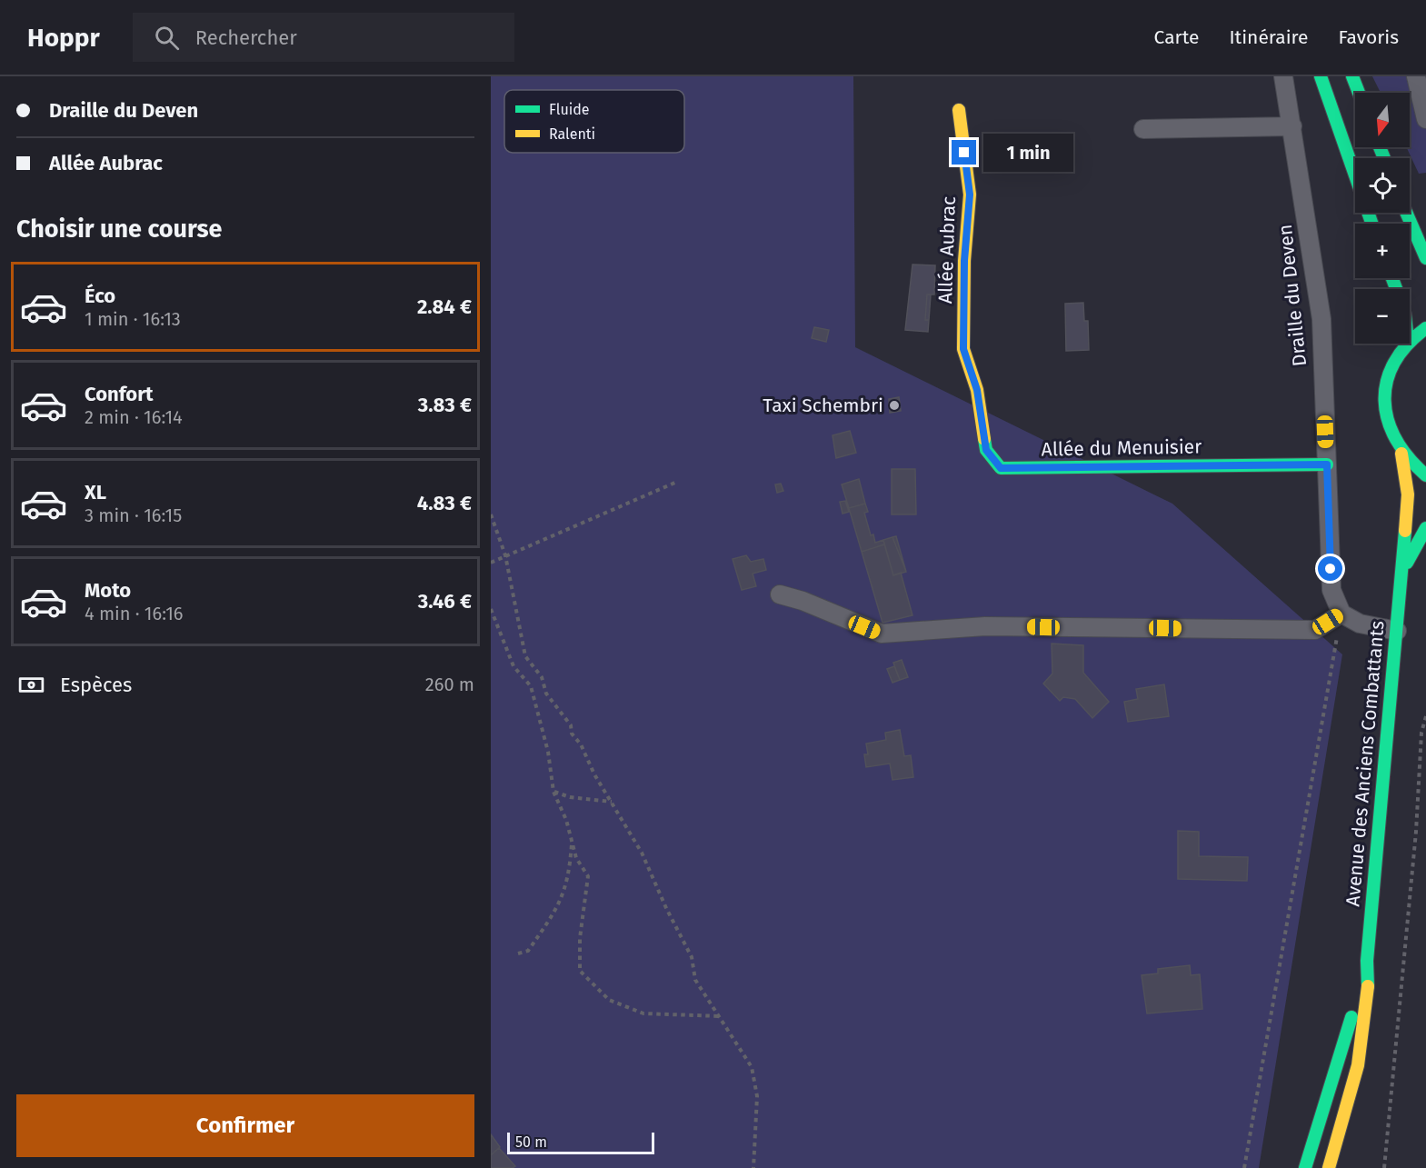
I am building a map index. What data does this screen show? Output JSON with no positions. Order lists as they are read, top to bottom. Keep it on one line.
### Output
{"streets":{"main road":["Allée Aubrac","Allée du Menuisier","Avenue des Anciens Combattants"],"street":["Draille du Deven"]},"crossings":[["Allée Aubrac","Allée du Menuisier"],["Draille du Deven","Allée du Menuisier"]],"places":["Taxi Schembri"],"legend":["Fluide","Ralenti"],"scale_bar":"50 m","north":"bottom","page":{"header":"Hoppr","search":"Rechercher","nav":["Carte","Itinéraire","Favoris"],"banner":["Draille du Deven","Allée Aubrac"],"map_buttons":["+","−"],"bubble":"1 min","heading":"Choisir une course","list":[{"name":"Éco","note":"1 min · 16:13","value":"2.84 €"},{"name":"Confort","note":"2 min · 16:14","value":"3.83 €"},{"name":"XL","note":"3 min · 16:15","value":"4.83 €"},{"name":"Moto","note":"4 min · 16:16","value":"3.46 €"}],"pay":["Espèces","260 m"],"buttons":"Confirmer","scale":"50 m"}}
